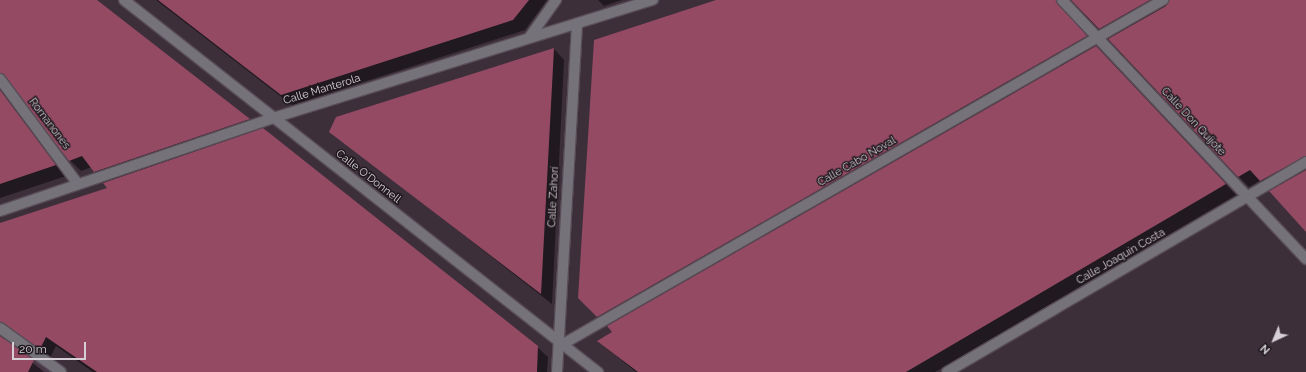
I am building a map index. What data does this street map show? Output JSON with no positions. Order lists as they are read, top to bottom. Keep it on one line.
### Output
{"streets":{"street":["Calle Manterola","Calle Don Quijote","Romanones","Calle Cabo Noval","Calle O'Donnell","Calle Zahorí","Calle Joaquín Costa"]},"crossings":[["Calle Manterola","Romanones"],["Calle Manterola","Calle O'Donnell"],["Calle Manterola","Calle Zahorí"],["Calle Don Quijote","Calle Cabo Noval"],["Calle Don Quijote","Calle Joaquín Costa"],["Calle Cabo Noval","Calle O'Donnell"],["Calle Cabo Noval","Calle Zahorí"],["Calle O'Donnell","Calle Zahorí"]],"scale_bar":"20 m","north":"bottom left"}
